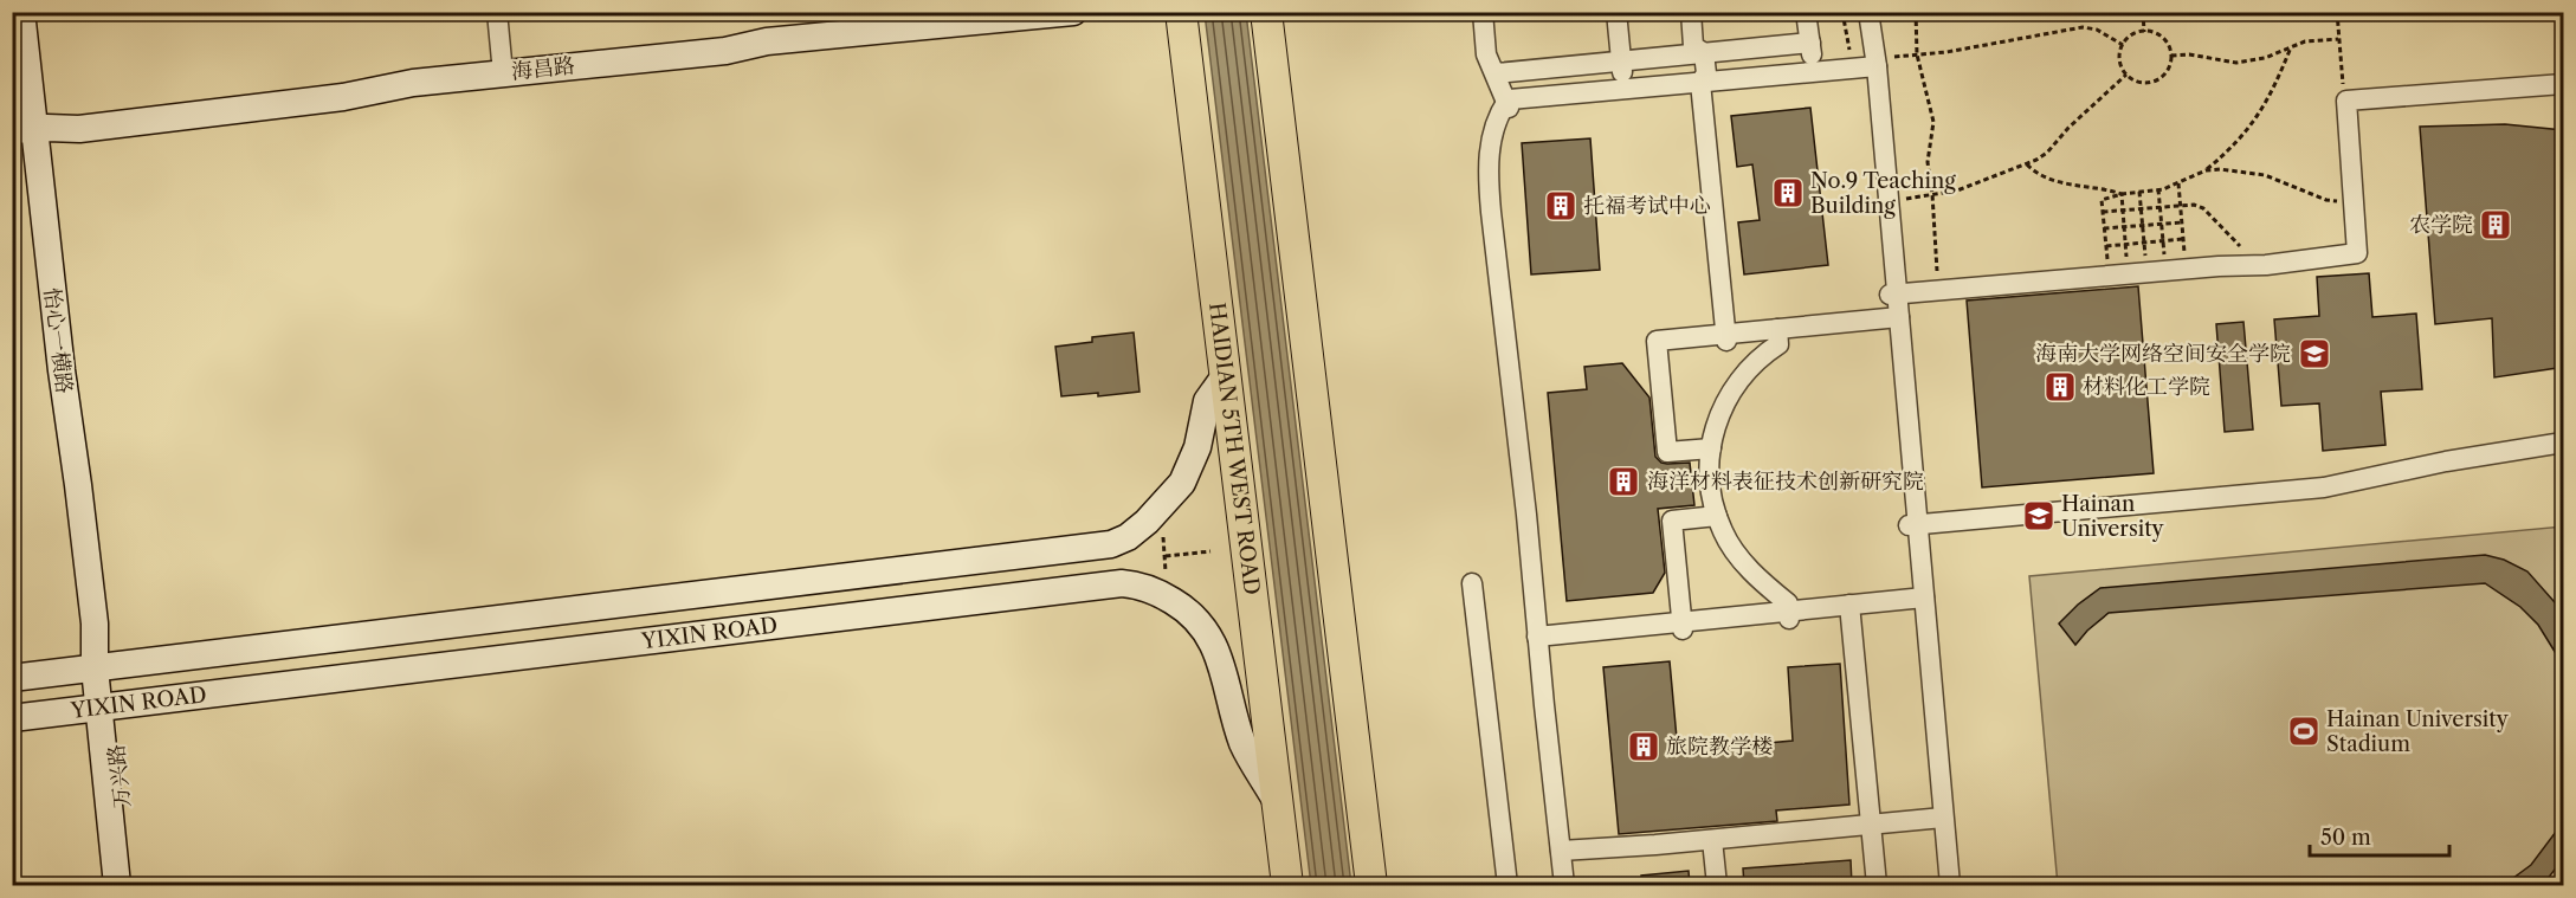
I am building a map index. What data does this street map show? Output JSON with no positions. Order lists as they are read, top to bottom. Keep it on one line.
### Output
{"streets":{"main road":["HAIDIAN 5TH WEST ROAD"],"street":["海昌路","怡心一横路","YIXIN ROAD","万兴路"]},"crossings":[["海昌路","怡心一横路"],["怡心一横路","YIXIN ROAD"],["怡心一横路","万兴路"],["HAIDIAN 5TH WEST ROAD","YIXIN ROAD"],["YIXIN ROAD","万兴路"]],"places":{"building":["No.9 Teaching Building","托福考试中心","农学院","材料化工学院","海洋材料表征技术创新研究院","旅院教学楼"],"school or university":["海南大学网络空间安全学院","Hainan University"],"sports":["Hainan University Stadium"]},"scale_bar":"50 m"}
